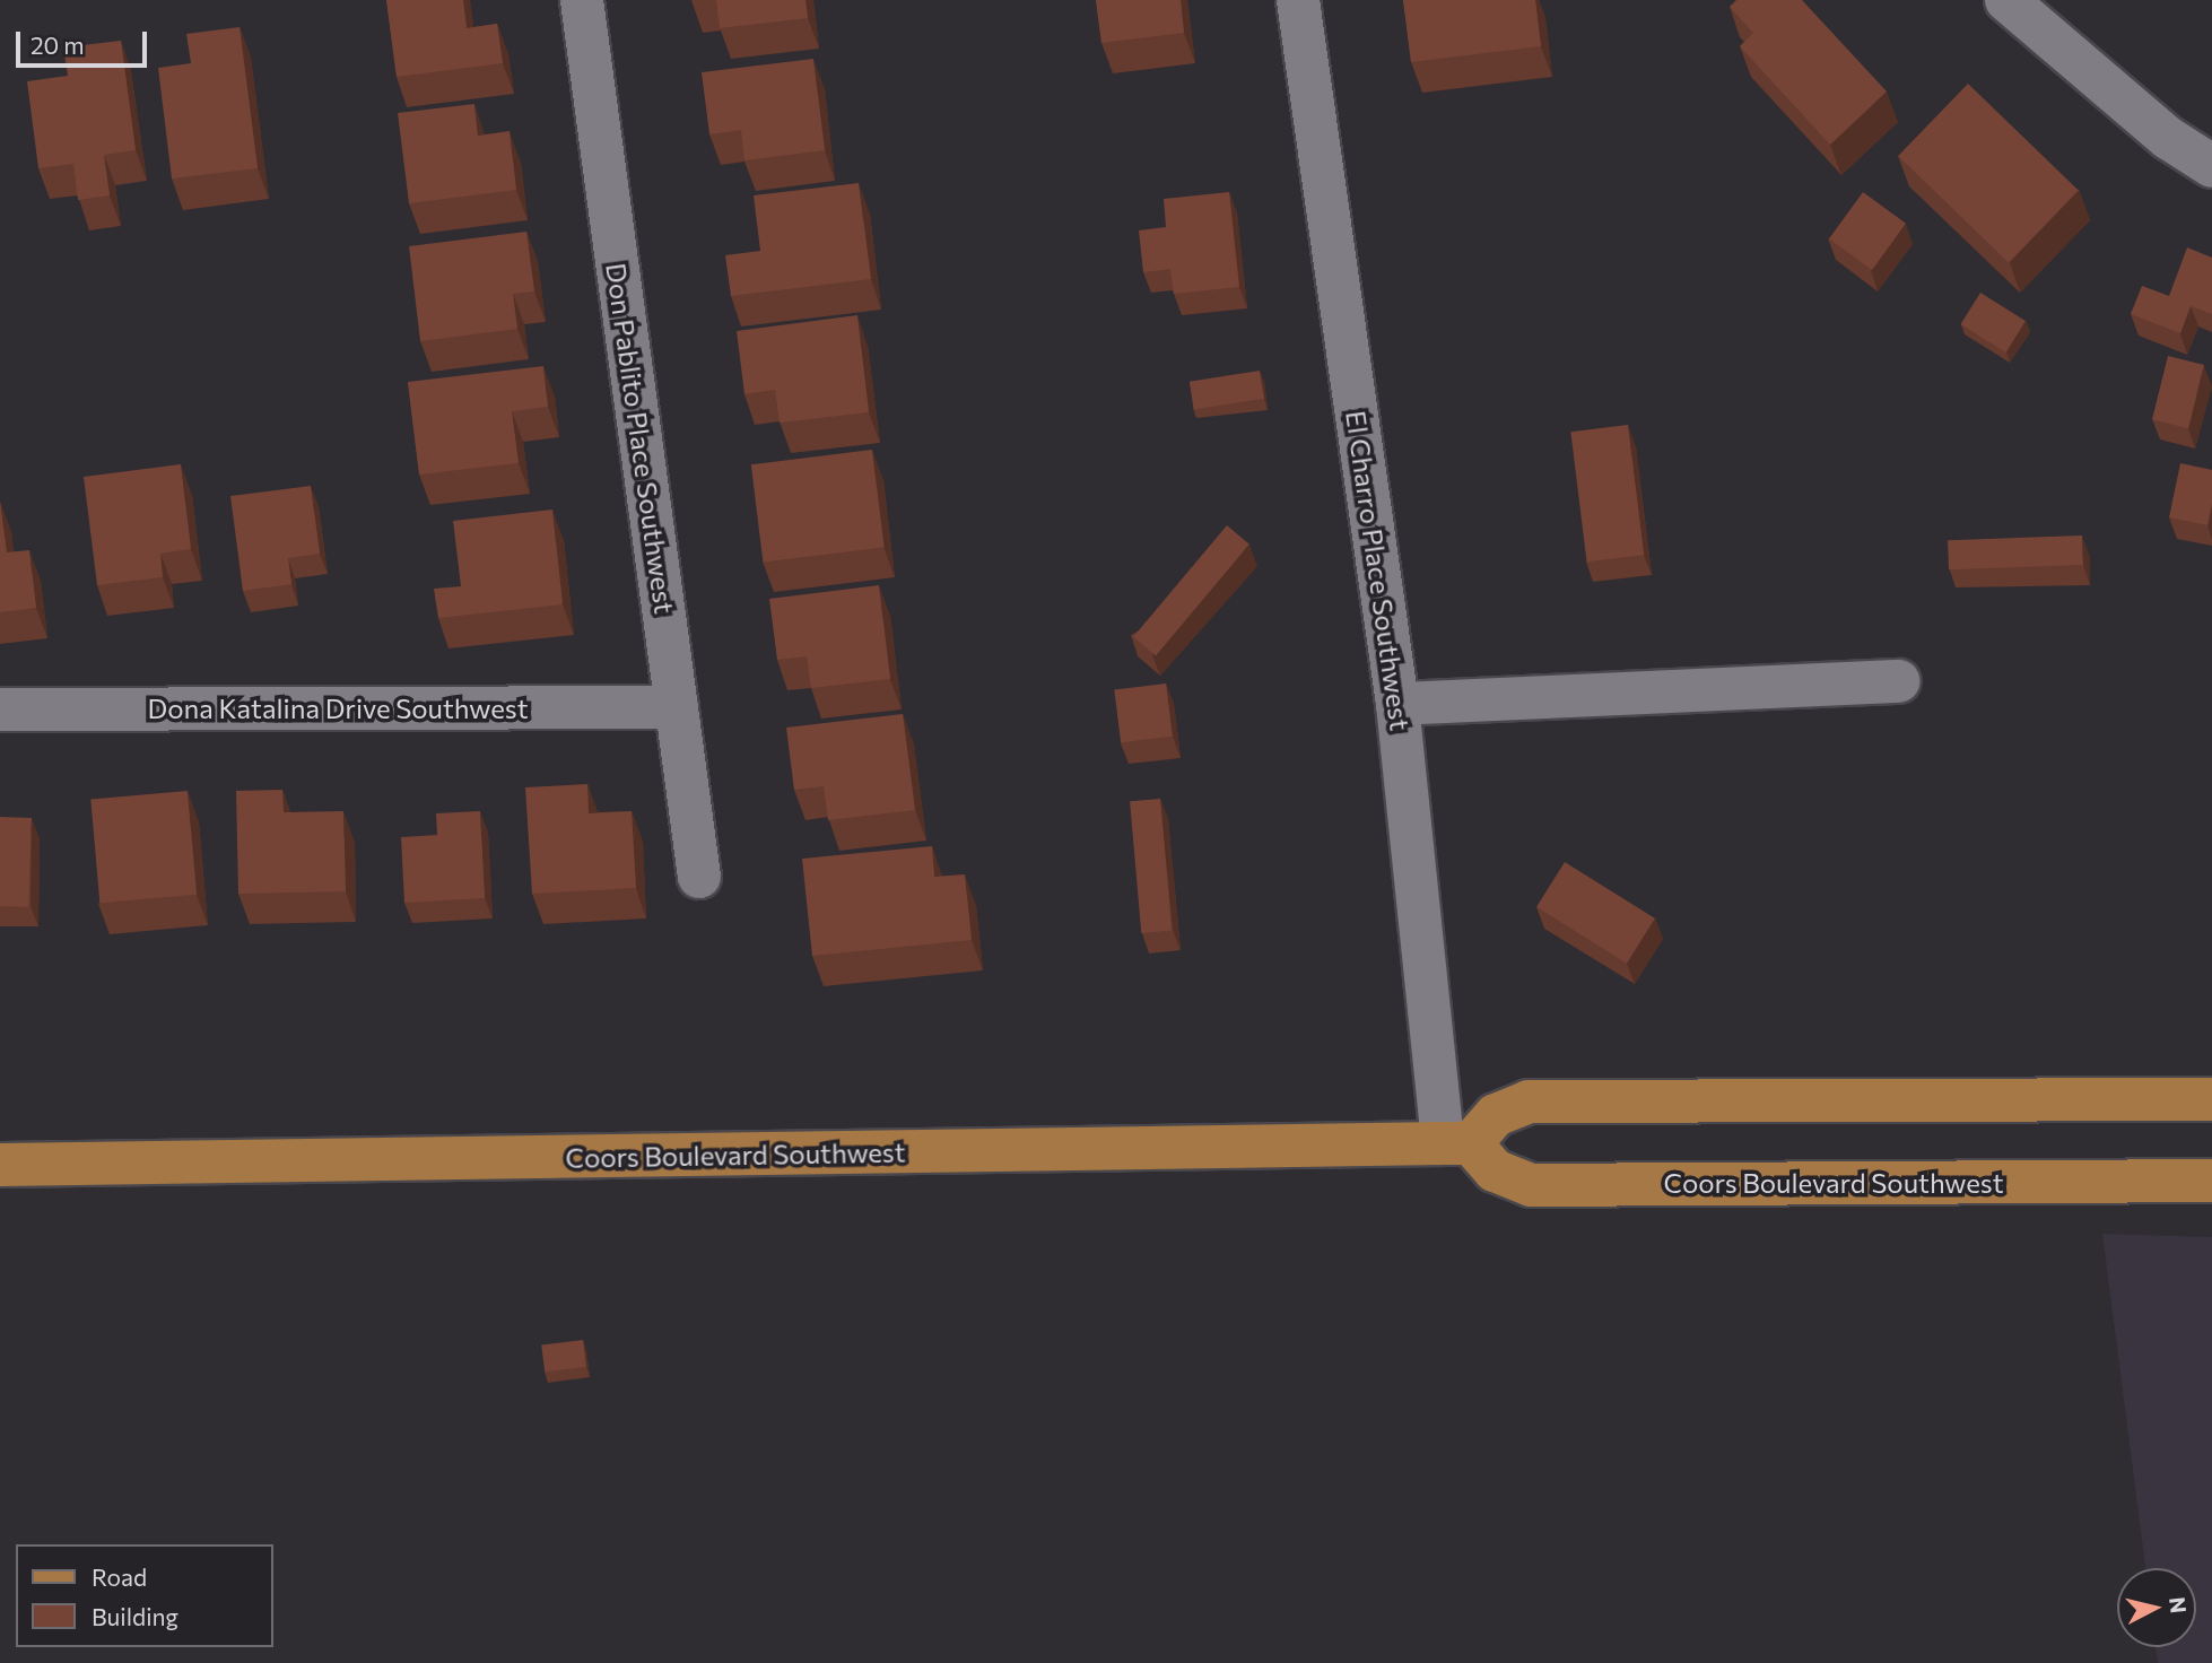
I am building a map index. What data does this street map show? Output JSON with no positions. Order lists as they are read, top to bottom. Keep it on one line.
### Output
{"streets":{"main road":["Coors Boulevard Southwest"],"street":["Don Pablito Place Southwest","El Charro Place Southwest","Dona Katalina Drive Southwest"]},"crossings":[["Don Pablito Place Southwest","Dona Katalina Drive Southwest"],["El Charro Place Southwest","Coors Boulevard Southwest"]],"legend":["Road","Building"],"scale_bar":"20 m","north":"right"}
